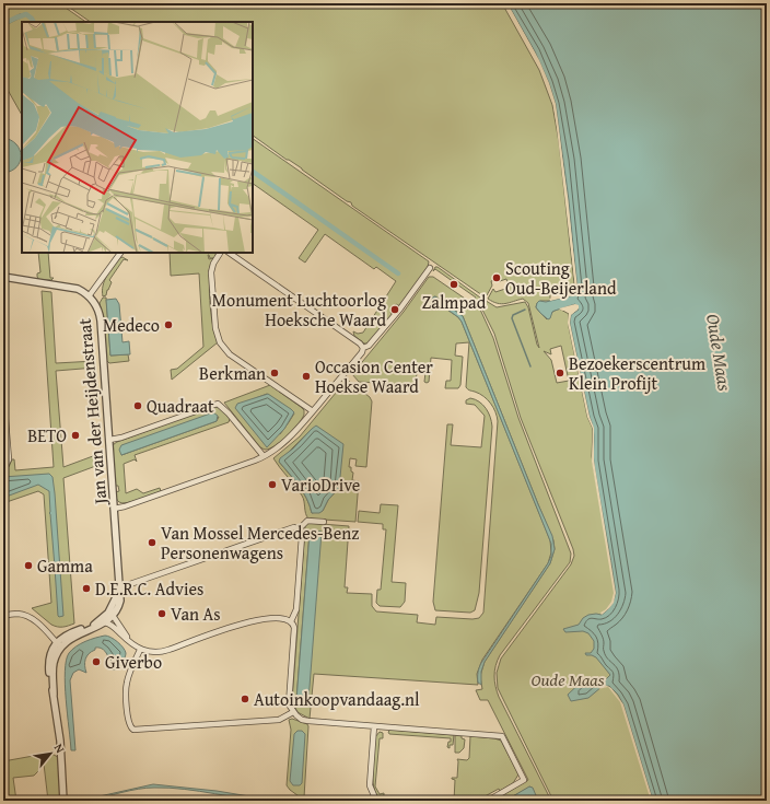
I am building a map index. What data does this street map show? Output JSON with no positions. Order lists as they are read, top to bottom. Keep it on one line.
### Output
{"streets":{"street":["Jan van der Heijdenstraat"]},"water":["Oude Maas"],"parks":["Oude Maas"],"places":["Scouting Oud-Beijerland","Zalmpad","Monument Luchtoorlog Hoeksche Waard","Medeco","Berkman","Bezoekerscentrum Klein Profijt","Occasion Center Hoekse Waard","Quadraat","BETO","VarioDrive","Van Mossel Mercedes-Benz Personenwagens","Gamma","D.E.R.C. Advies","Van As","Giverbo","Autoinkoopvandaag.nl"],"north":"top right"}
